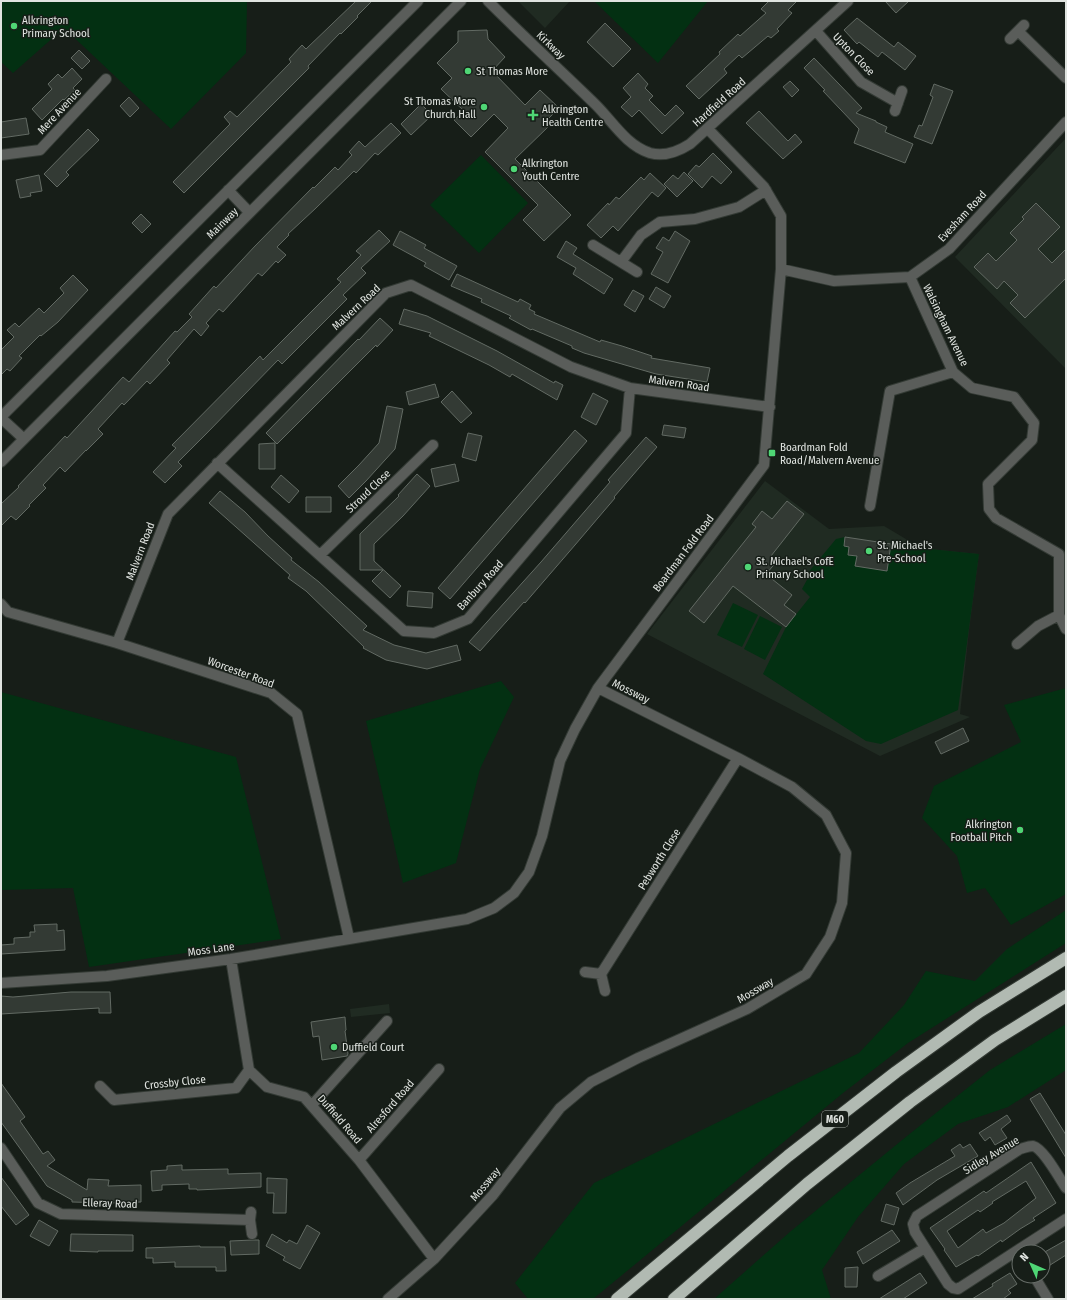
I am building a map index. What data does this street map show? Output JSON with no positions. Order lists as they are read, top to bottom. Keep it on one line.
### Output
{"streets":{"highway":["M60"],"street":["Kirkway","Upton Close","Hardfield Road","Mere Avenue","Evesham Road","Mainway","Malvern Road","Walsingham Avenue","Stroud Close","Boardman Fold Road","Banbury Road","Worcester Road","Mossway","Pebworth Close","Moss Lane","Crossby Close","Alresford Road","Duffield Road","Sidley Avenue","Elleray Road"]},"crossings":[["Kirkway","Hardfield Road"],["Upton Close","Hardfield Road"],["Hardfield Road","Boardman Fold Road"],["Evesham Road","Walsingham Avenue"],["Malvern Road","Boardman Fold Road"],["Malvern Road","Banbury Road"],["Malvern Road","Worcester Road"],["Stroud Close","Banbury Road"],["Boardman Fold Road","Mossway"],["Boardman Fold Road","Moss Lane"],["Worcester Road","Moss Lane"],["Mossway","Pebworth Close"],["Mossway","Duffield Road"],["Crossby Close","Duffield Road"],["Alresford Road","Duffield Road"]],"places":{"other":["Alkrington Primary School","St Thomas More","St Thomas More Church Hall","Alkrington Youth Centre","St. Michael's Pre-School","St. Michael's CofE Primary School","Alkrington Football Pitch","Duffield Court"],"health":["Alkrington Health Centre"],"transit":["Boardman Fold Road/Malvern Avenue"]},"north":"top left"}
